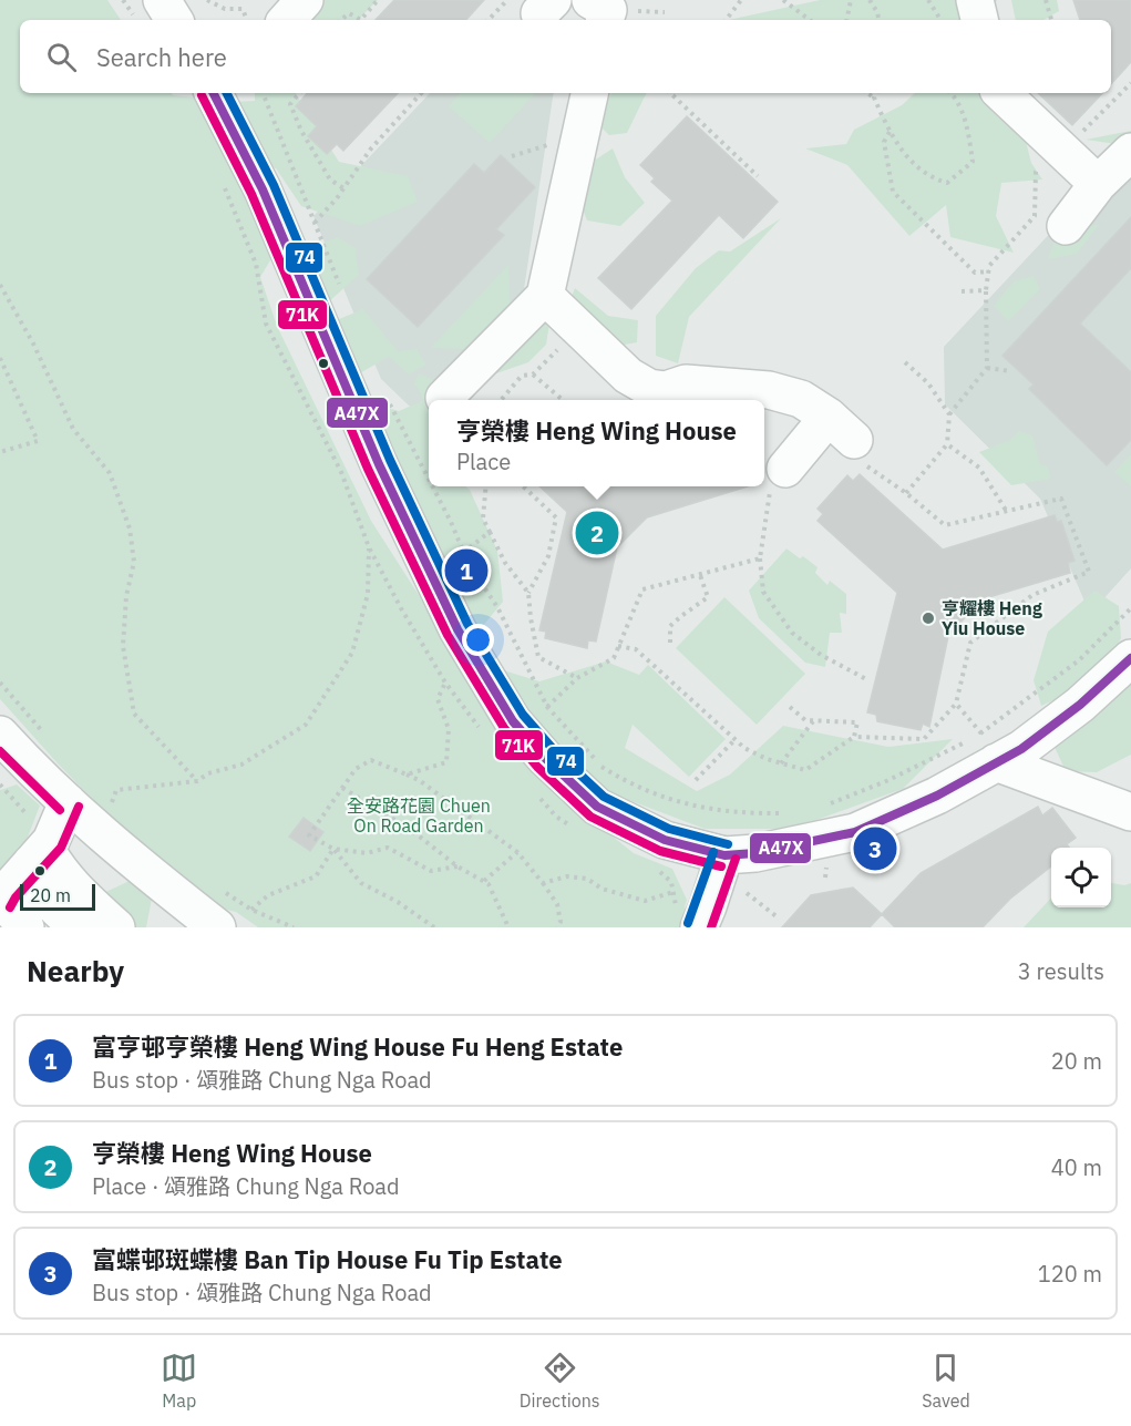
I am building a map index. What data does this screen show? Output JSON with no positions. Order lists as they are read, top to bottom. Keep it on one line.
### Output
{"parks":["全安路花園 Chuen On Road Garden"],"places":["亨耀樓 Heng Yiu House"],"lines":["transit line A47X","transit line 74","transit line 71K"],"scale_bar":"20 m","page":{"search":"Search here","popup":["亨榮樓 Heng Wing House","Place"],"pins":["2","1","3"],"scale":"20 m","heading":["Nearby","3 results"],"list":[{"mark":"1","name":"富亨邨亨榮樓 Heng Wing House Fu Heng Estate","note":"Bus stop · 頌雅路 Chung Nga Road","value":"20 m"},{"mark":"2","name":"亨榮樓 Heng Wing House","note":"Place · 頌雅路 Chung Nga Road","value":"40 m"},{"mark":"3","name":"富蝶邨斑蝶樓 Ban Tip House Fu Tip Estate","note":"Bus stop · 頌雅路 Chung Nga Road","value":"120 m"}],"nav":["Map","Directions","Saved"]}}
